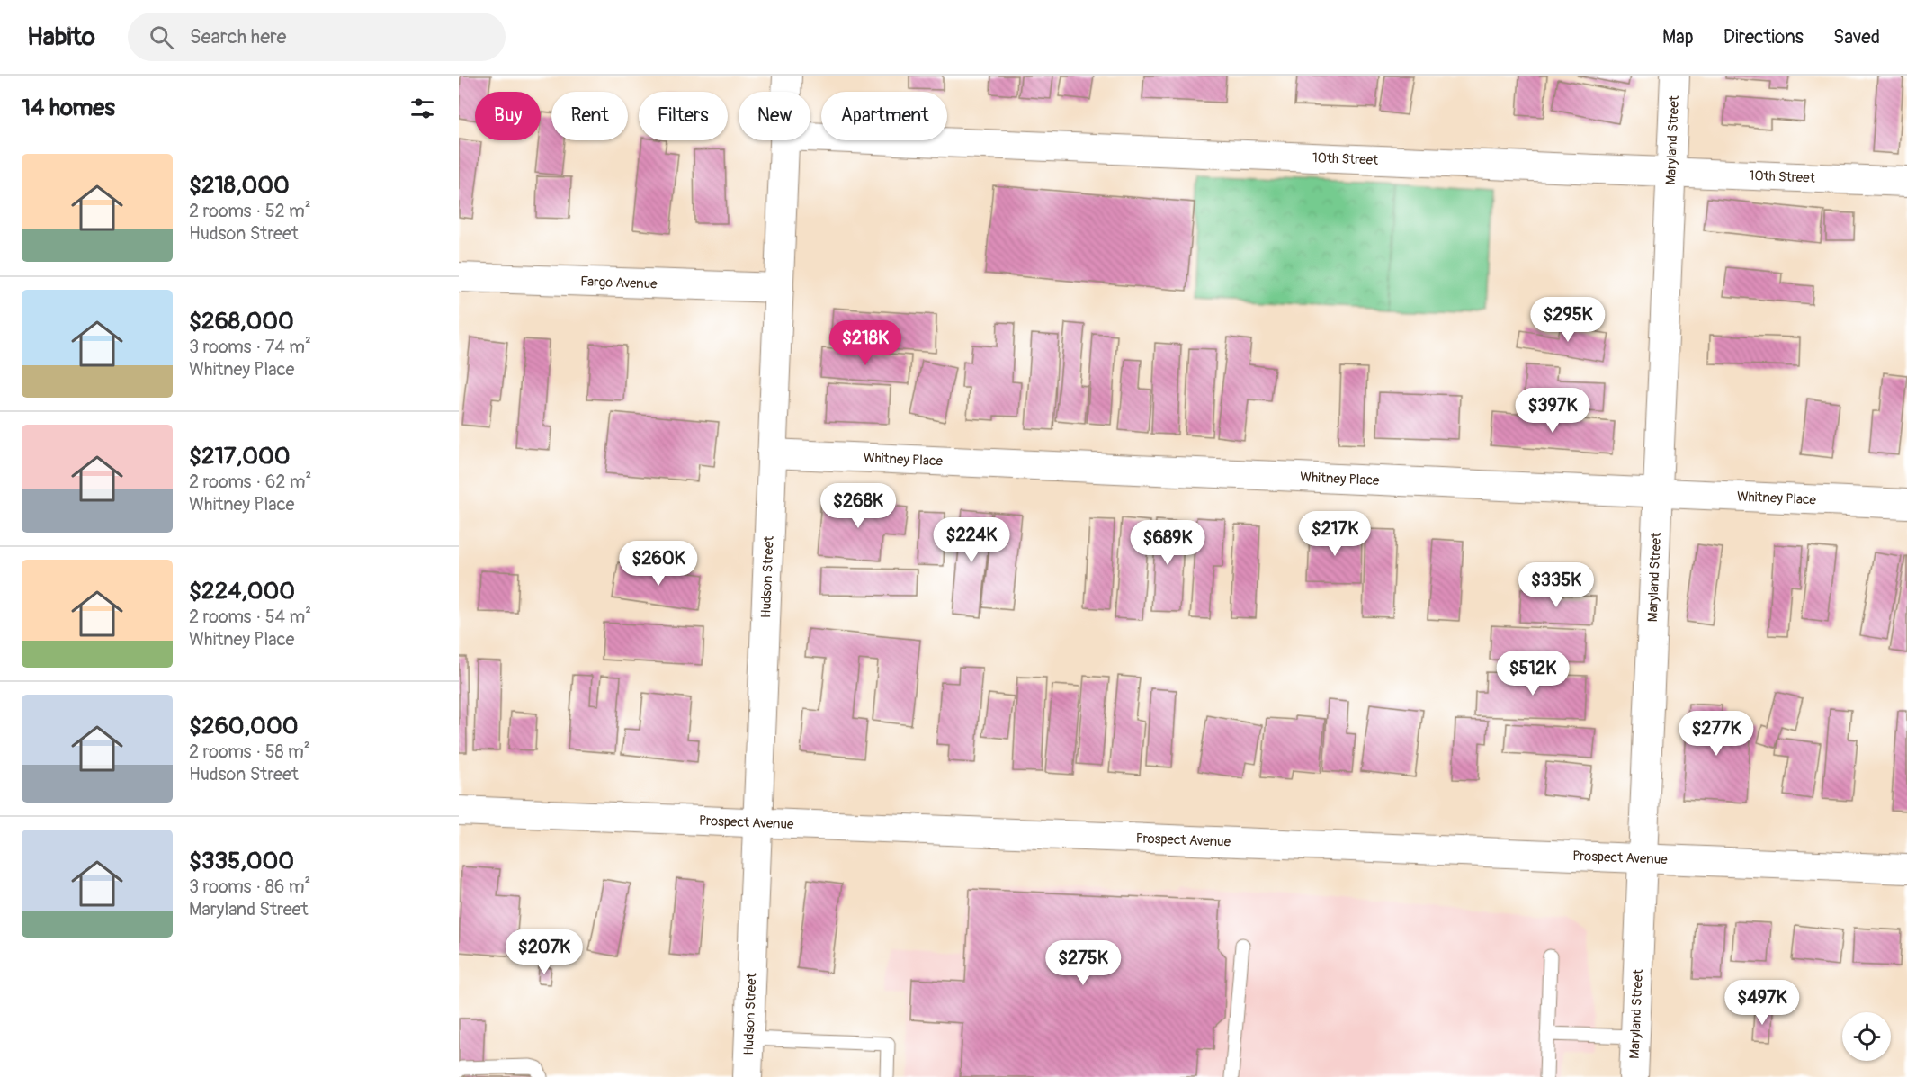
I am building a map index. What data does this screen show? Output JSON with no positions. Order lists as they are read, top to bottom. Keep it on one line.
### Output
{"streets":{"street":["Maryland Street","10th Street","Fargo Avenue","Whitney Place","Hudson Street","Prospect Avenue"]},"crossings":[["Maryland Street","10th Street"],["Maryland Street","Whitney Place"],["Maryland Street","Prospect Avenue"],["Fargo Avenue","Hudson Street"],["Whitney Place","Hudson Street"],["Hudson Street","Prospect Avenue"]],"page":{"header":"Habito","search":"Search here","nav":["Map","Directions","Saved"],"heading":"14 homes","chip":["Buy","Rent","Filters","New","Apartment"],"list":[{"name":"$218,000","note":"2 rooms · 52 m² · Hudson Street"},{"name":"$268,000","note":"3 rooms · 74 m² · Whitney Place"},{"name":"$217,000","note":"2 rooms · 62 m² · Whitney Place"},{"name":"$224,000","note":"2 rooms · 54 m² · Whitney Place"},{"name":"$260,000","note":"2 rooms · 58 m² · Hudson Street"},{"name":"$335,000","note":"3 rooms · 86 m² · Maryland Street"}],"price":["$295K","$218K","$397K","$268K","$217K","$224K","$689K","$260K","$335K","$512K","$277K","$207K","$275K","$497K"]}}
